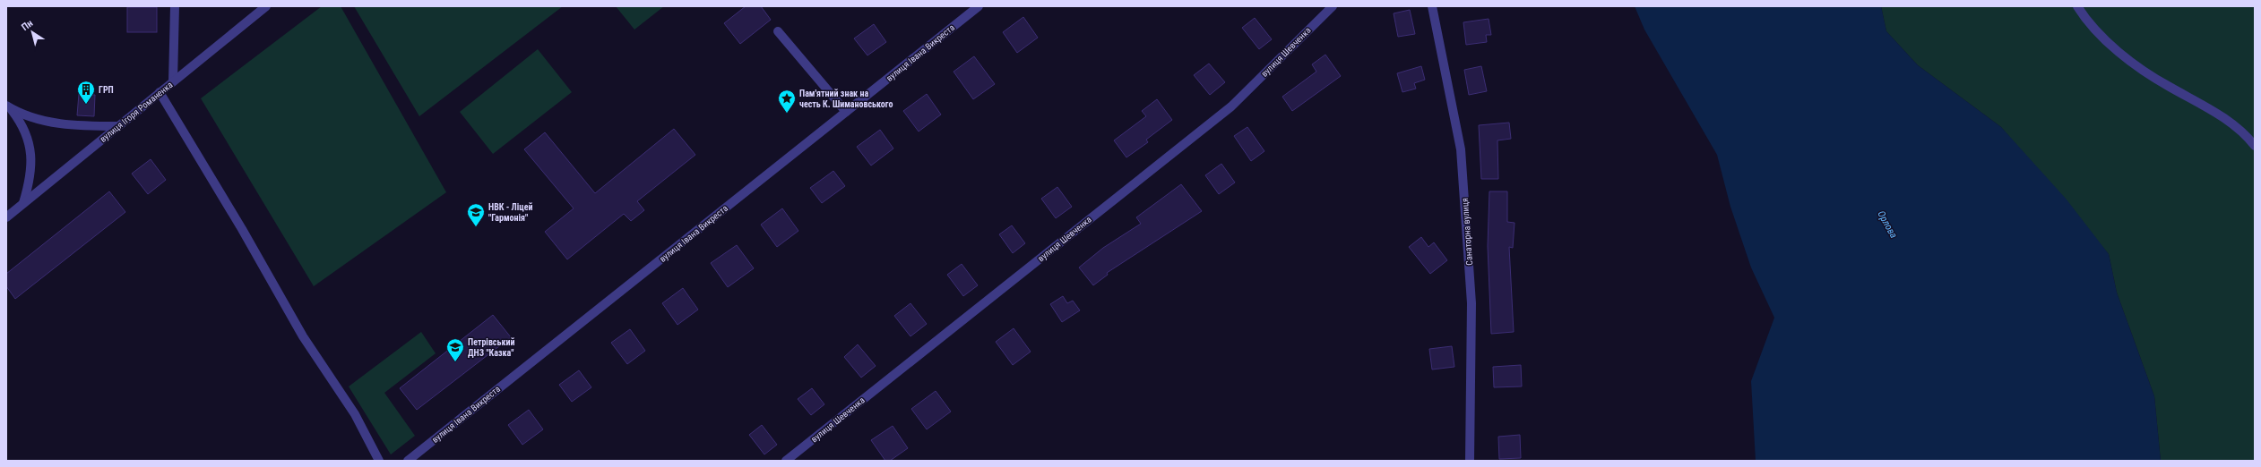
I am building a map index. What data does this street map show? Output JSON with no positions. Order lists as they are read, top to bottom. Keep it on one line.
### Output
{"streets":{"street":["вулиця Шевченка","вулиця Івана Викреста","вулиця Ігоря Романенка","Санаторна вулиця"]},"water":["Орлова"],"places":{"building":["ГРП"],"place":["Пам'ятний знак на честь К. Шимановського"],"school or university":["НВК - Ліцей \"Гармонія\"","Петрівський ДНЗ \"Казка\""]},"north":"top left"}
